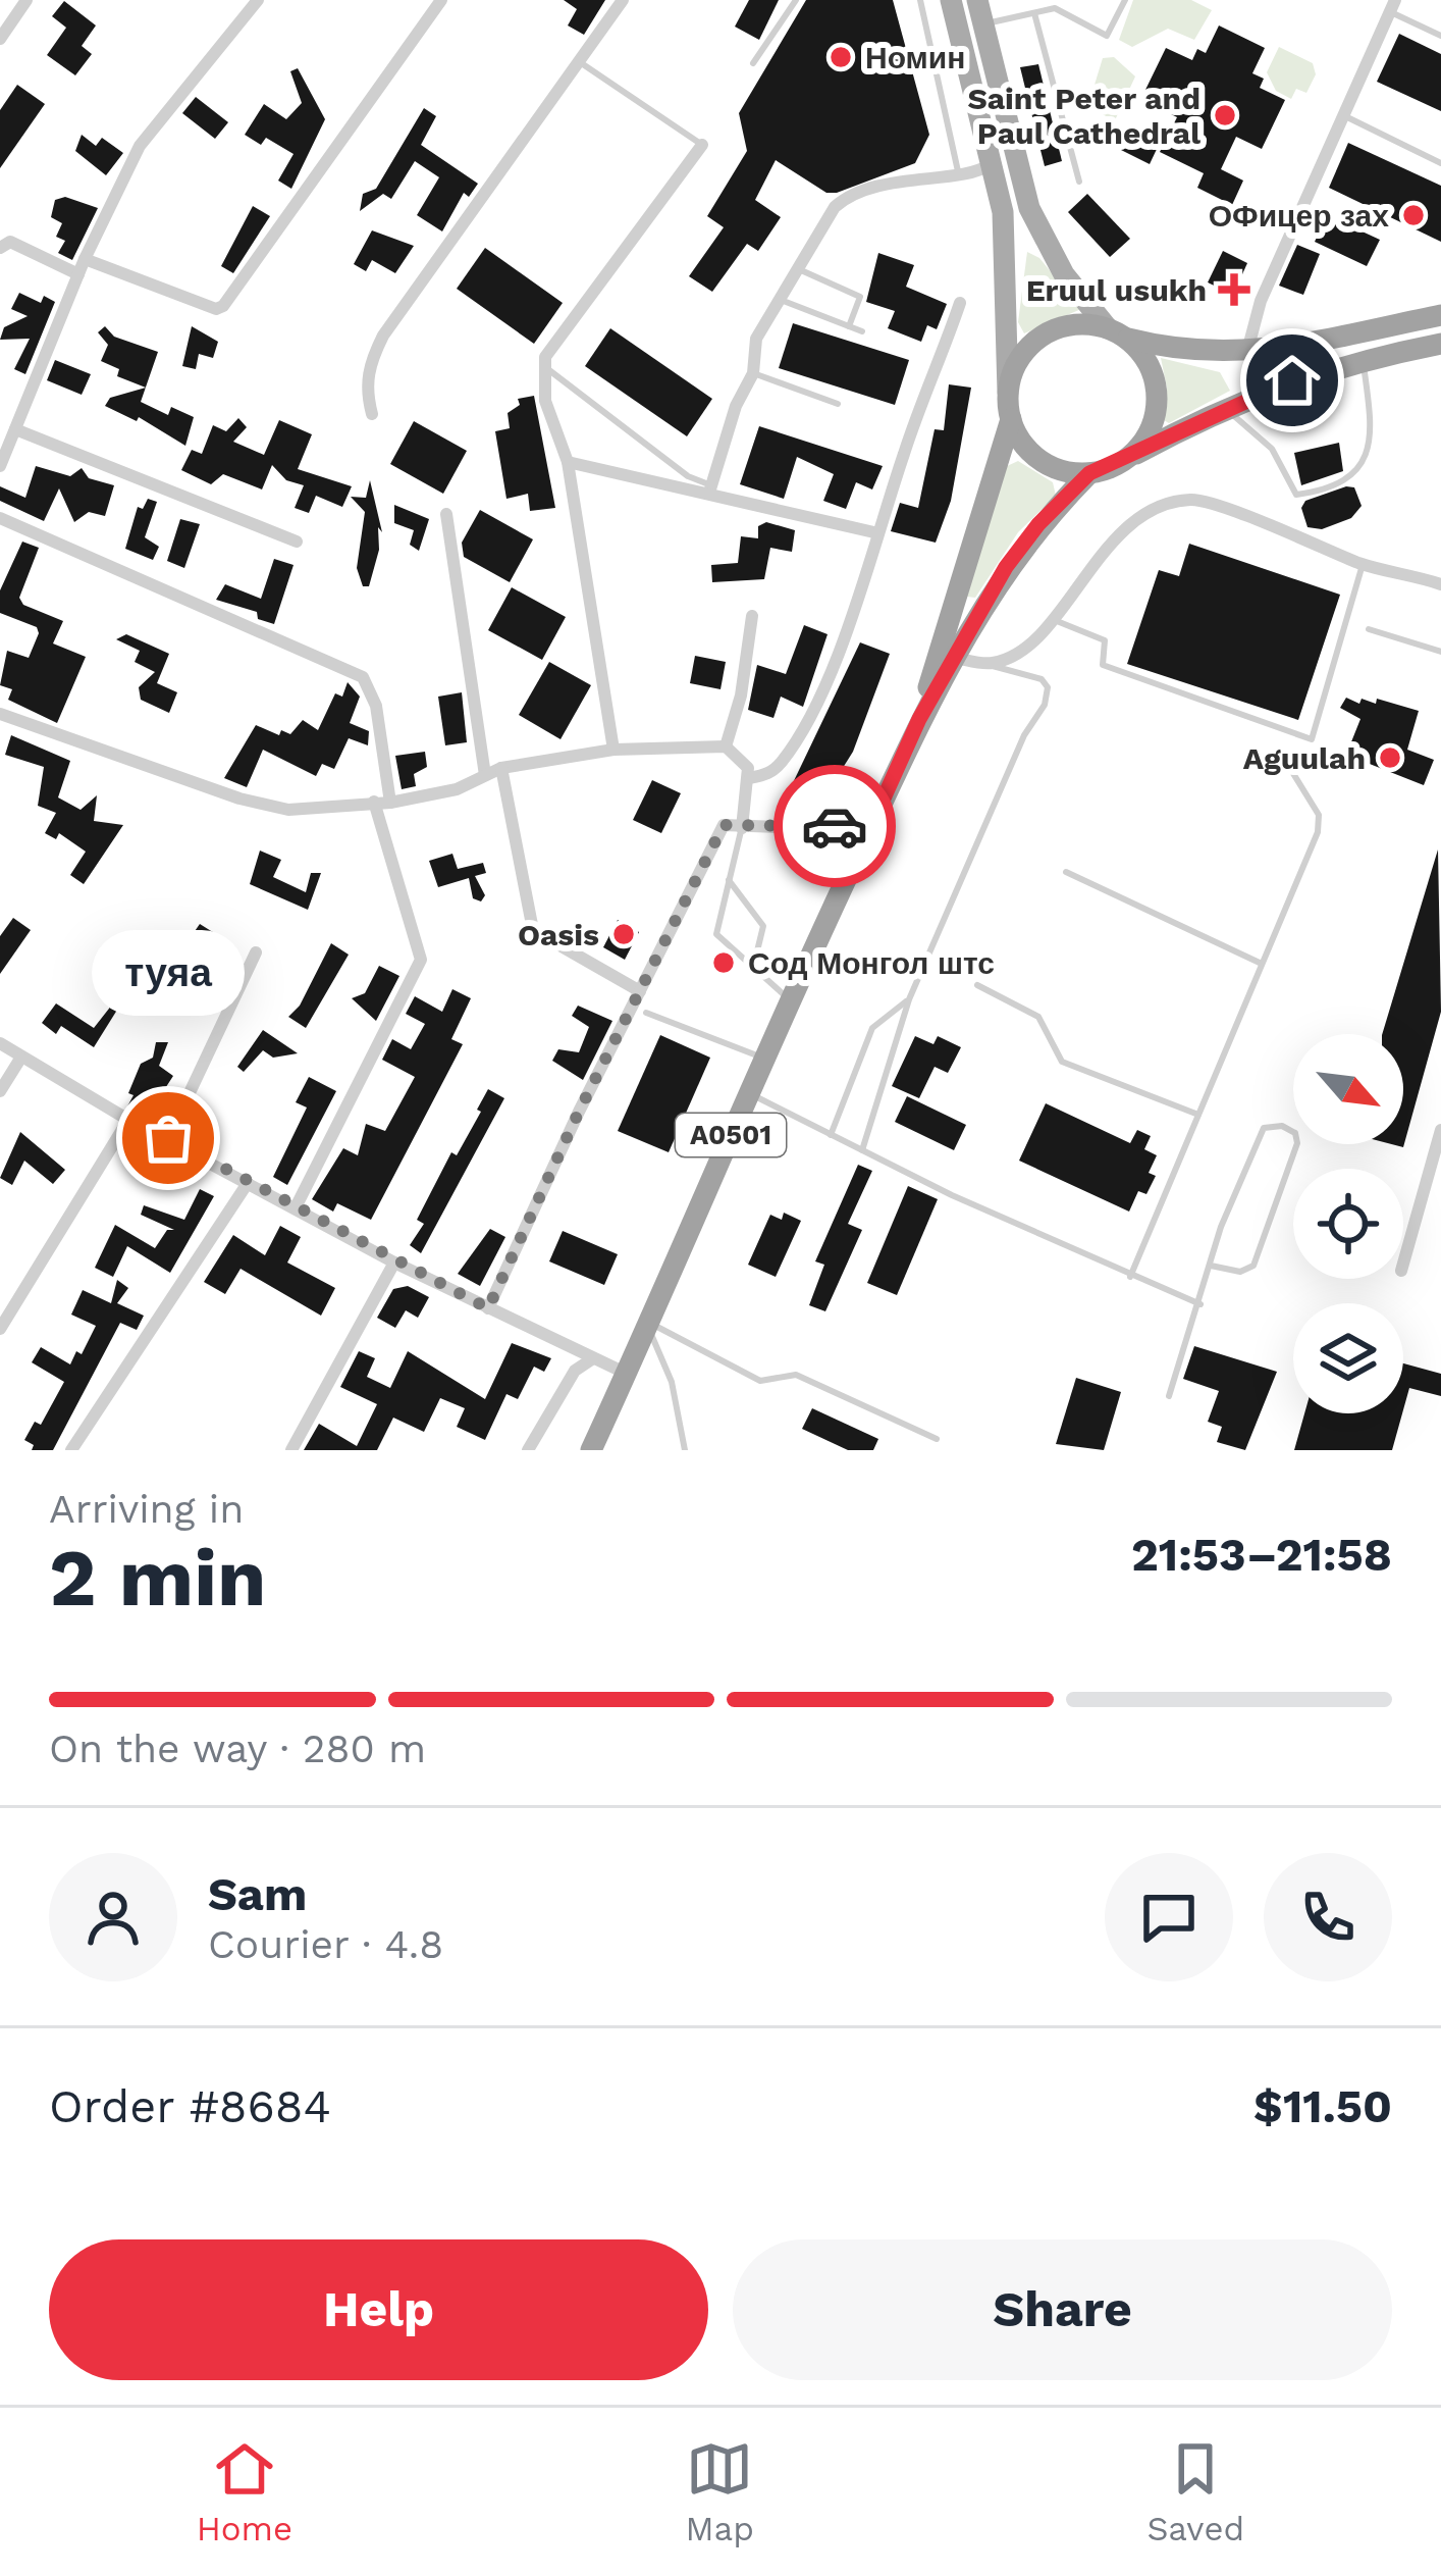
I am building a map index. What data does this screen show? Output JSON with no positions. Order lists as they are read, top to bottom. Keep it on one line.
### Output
{"streets":{"highway":["A0501"]},"places":{"other":["Номин","Saint Peter and Paul Cathedral","ОФицер зах","Aguulah","Oasis","Сод Монгол штс","туяа"],"health":["Eruul usukh"]},"north":"bottom right","page":{"bubble":"туяа","heading":["2 min","Arriving in","21:53–21:58"],"panel":["Sam","Courier · 4.8","Order #8684","$11.50"],"bar":"On the way · 280 m","buttons":["Help","Share"],"tabs":["Home","Map","Saved"]}}
